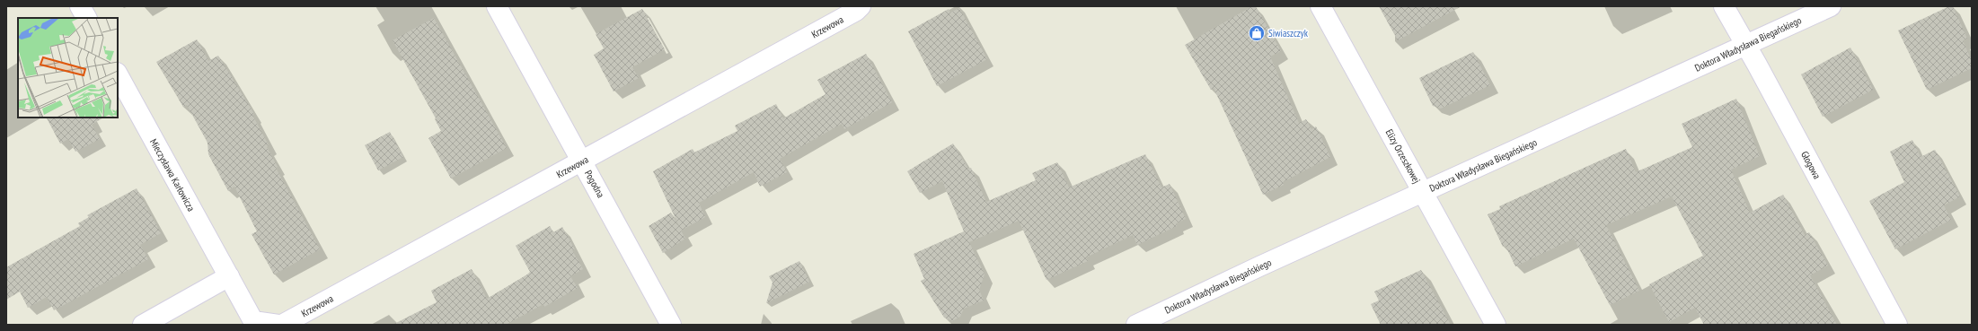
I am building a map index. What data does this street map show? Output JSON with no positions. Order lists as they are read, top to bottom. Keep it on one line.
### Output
{"streets":{"street":["Krzewowa","Doktora Władysława Biegańskiego","Elizy Orzeszkowej","Głogowa","Mieczysława Karłowicza","Pogodna"]},"crossings":[["Krzewowa","Pogodna"],["Doktora Władysława Biegańskiego","Elizy Orzeszkowej"],["Doktora Władysława Biegańskiego","Głogowa"]],"places":{"shop":["Siwiaszczyk"]}}
